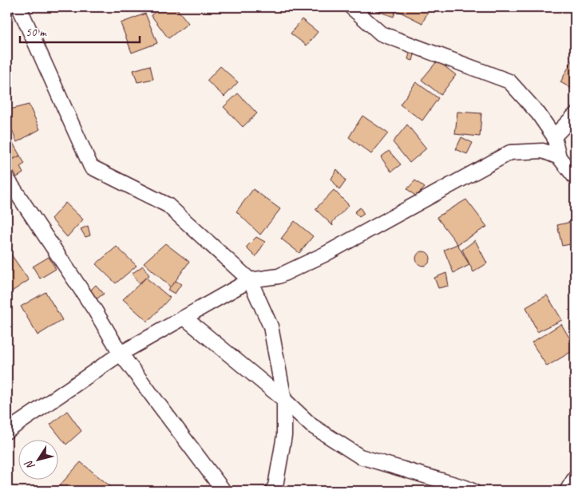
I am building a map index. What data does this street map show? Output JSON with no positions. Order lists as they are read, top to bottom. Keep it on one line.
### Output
{"scale_bar":"50 m","north":"bottom left"}
